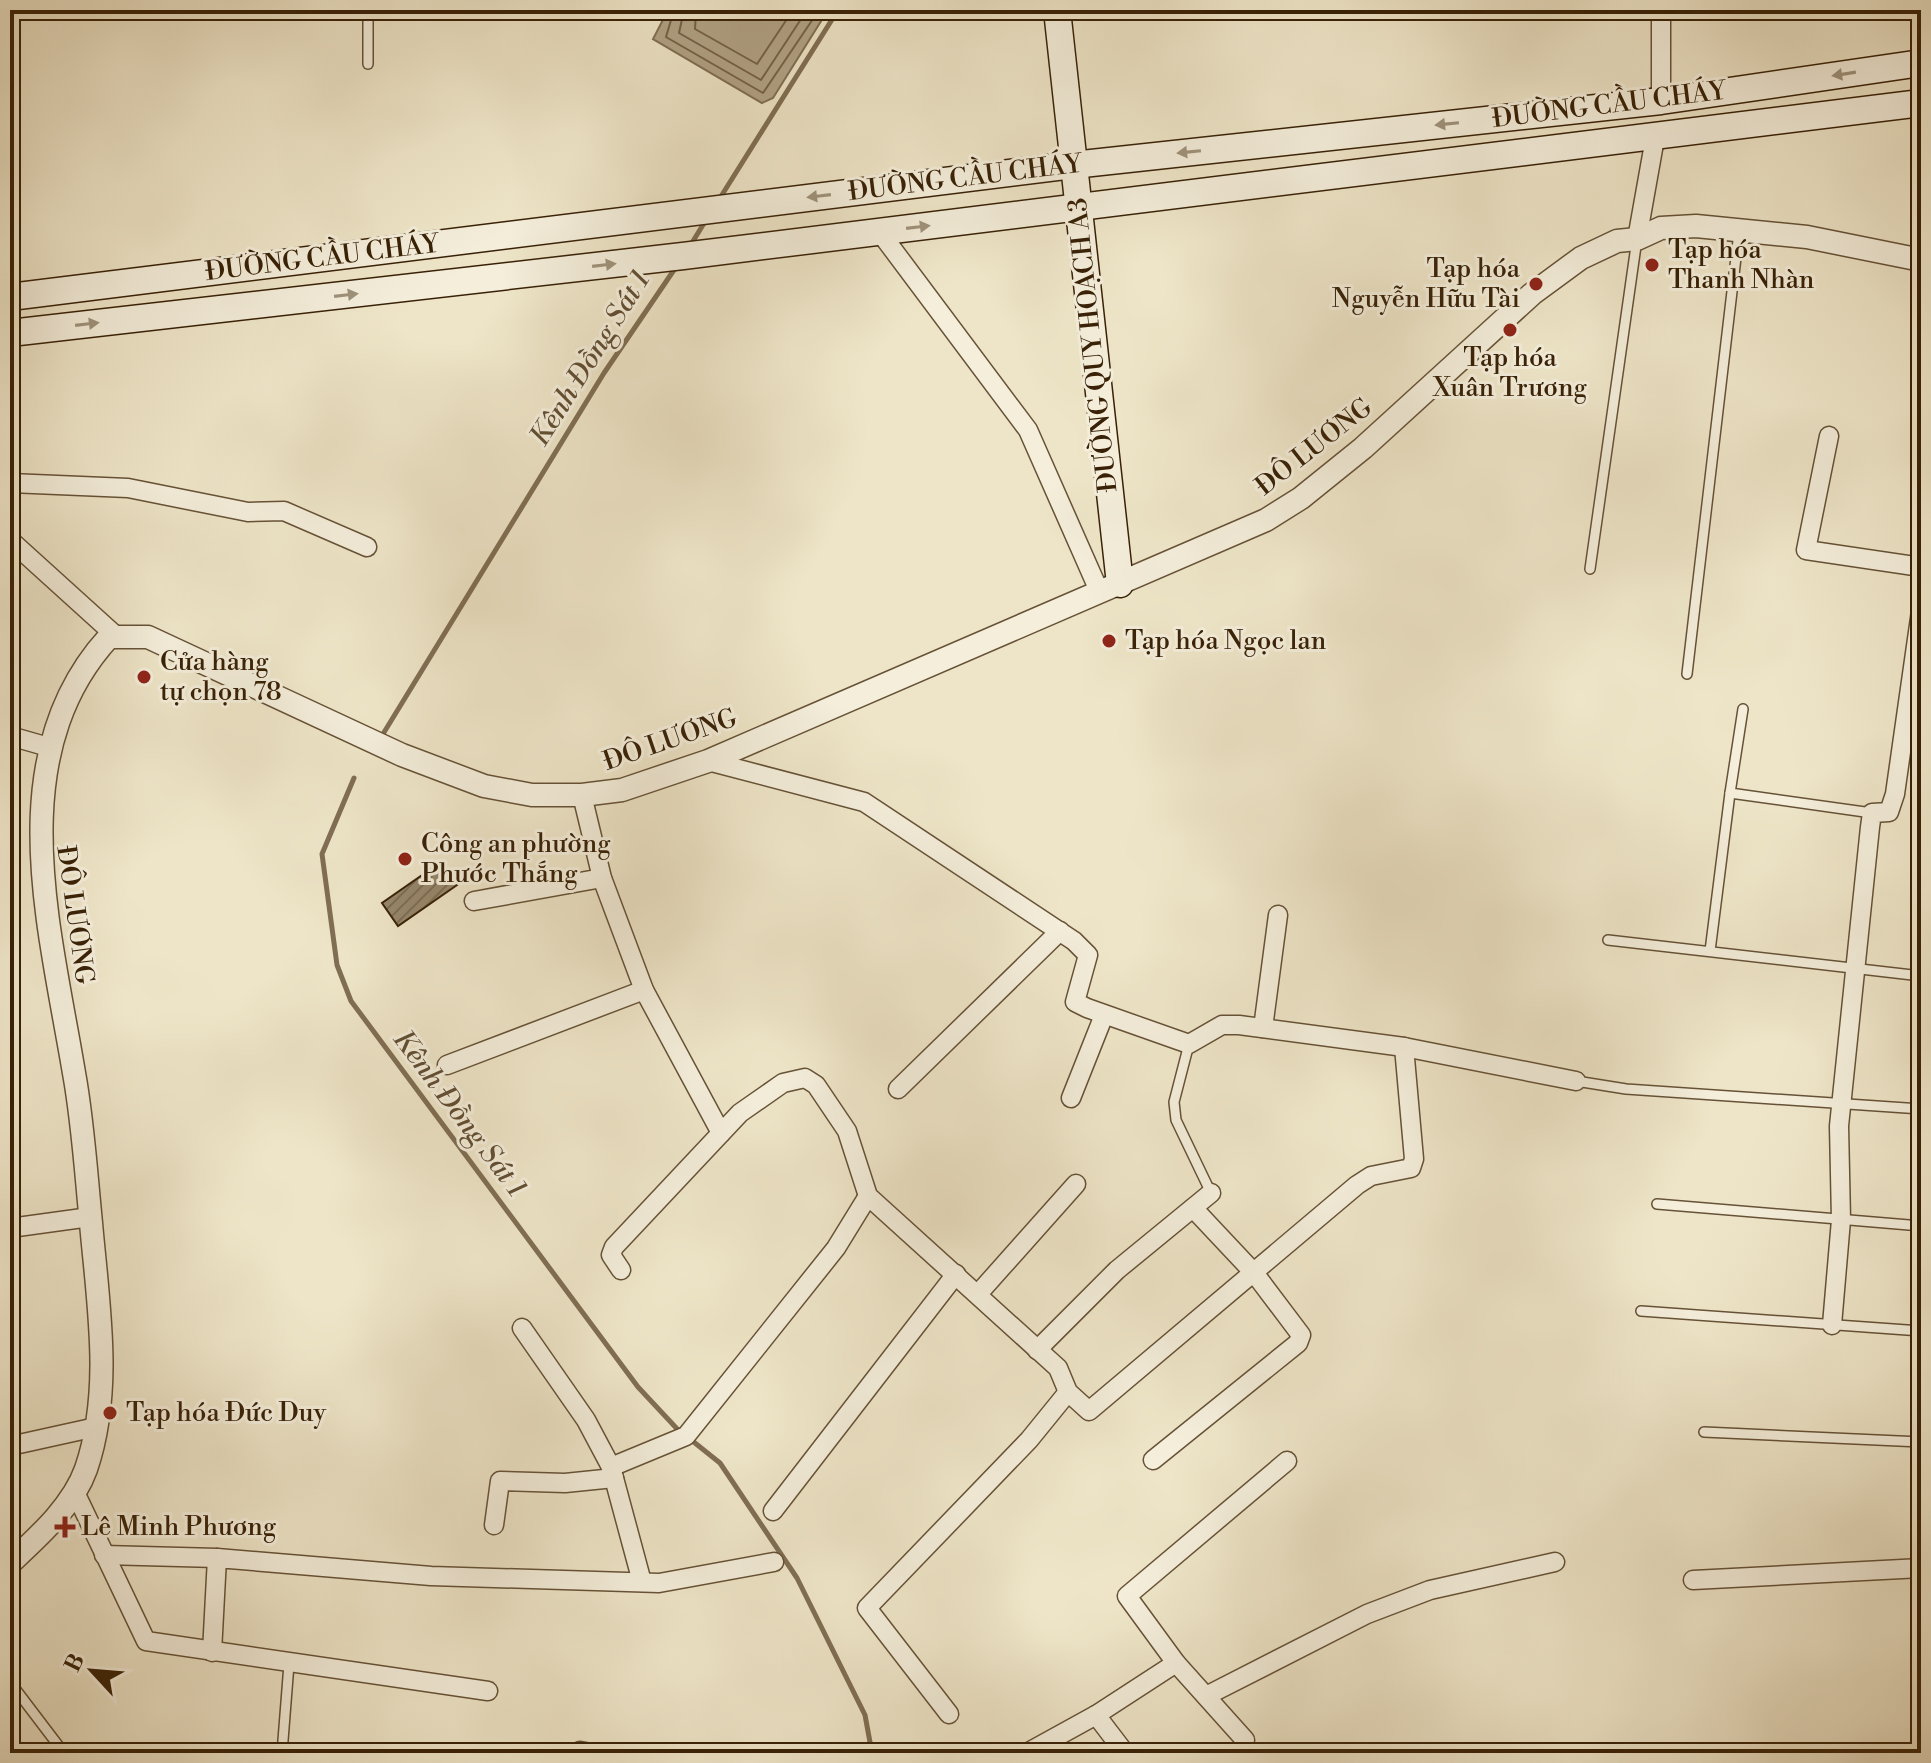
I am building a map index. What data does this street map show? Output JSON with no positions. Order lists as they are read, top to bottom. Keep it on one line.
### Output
{"streets":{"main road":["ĐƯỜNG CẦU CHÁY","ĐƯỜNG QUY HOẠCH A3"],"street":["ĐÔ LƯƠNG"]},"crossings":[["ĐƯỜNG CẦU CHÁY","ĐƯỜNG QUY HOẠCH A3"],["ĐƯỜNG QUY HOẠCH A3","ĐÔ LƯƠNG"]],"water":["Kênh Đồng Sát 1"],"places":{"other":["Tạp hóa Thanh Nhàn","Tạp hóa Nguyễn Hữu Tài","Tạp hóa Xuân Trương","Tạp hóa Ngọc lan","Cửa hàng tự chọn 78","Công an phường Phước Thắng","Tạp hóa Đức Duy"],"health":["Lê Minh Phương"]},"north":"top left"}
